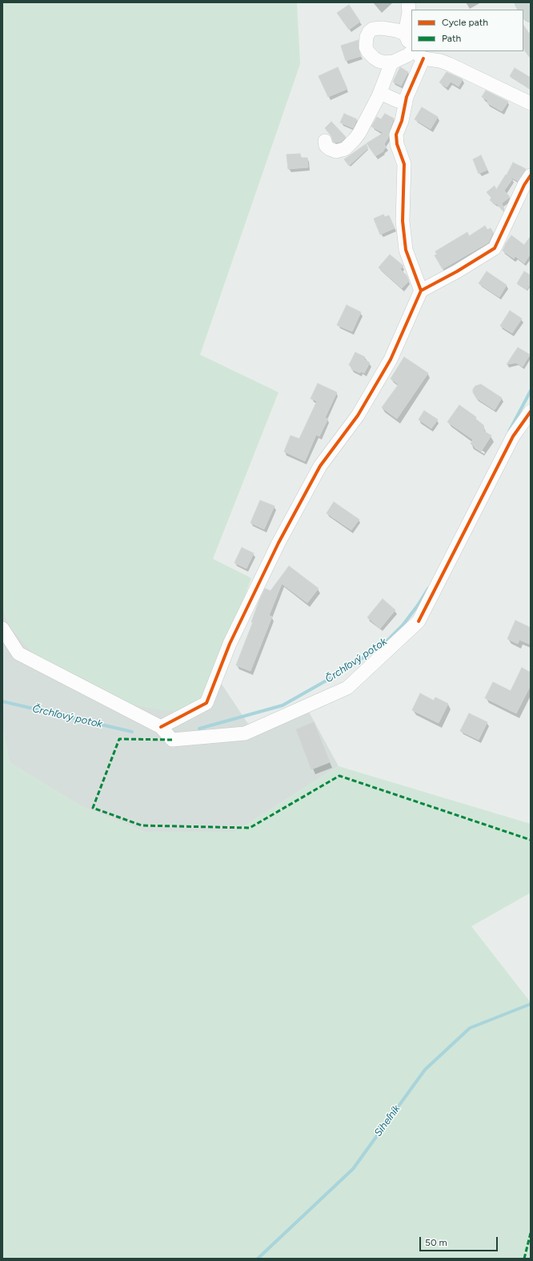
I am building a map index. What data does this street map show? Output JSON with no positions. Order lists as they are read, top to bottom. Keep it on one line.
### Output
{"water":["Črchľový potok","Siheľník"],"legend":["Cycle path","Path"],"scale_bar":"50 m"}
